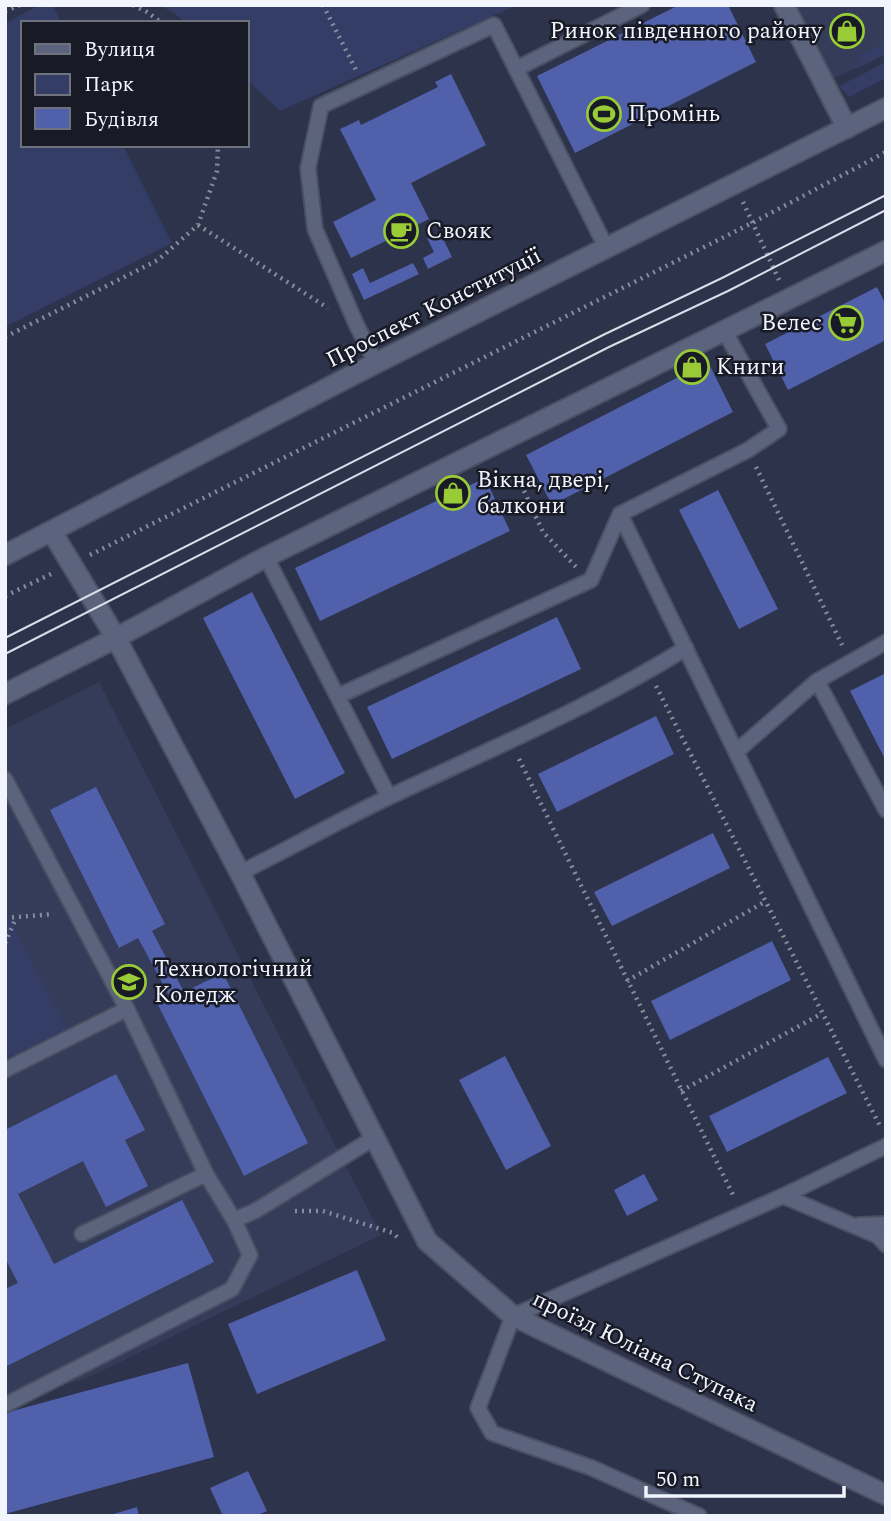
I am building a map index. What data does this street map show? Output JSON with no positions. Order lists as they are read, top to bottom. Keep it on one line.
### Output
{"streets":{"street":["Проспект Конституції","проїзд Юліана Ступака"]},"crossings":[["Проспект Конституції","проїзд Юліана Ступака"]],"places":{"shop":["Ринок південного району","Книги","Вікна, двері, балкони"],"sports":["Промінь"],"cafe":["Свояк"],"supermarket":["Велес"],"school or university":["Технологічний Коледж"]},"legend":["Вулиця","Парк","Будівля"],"scale_bar":"50 m"}
